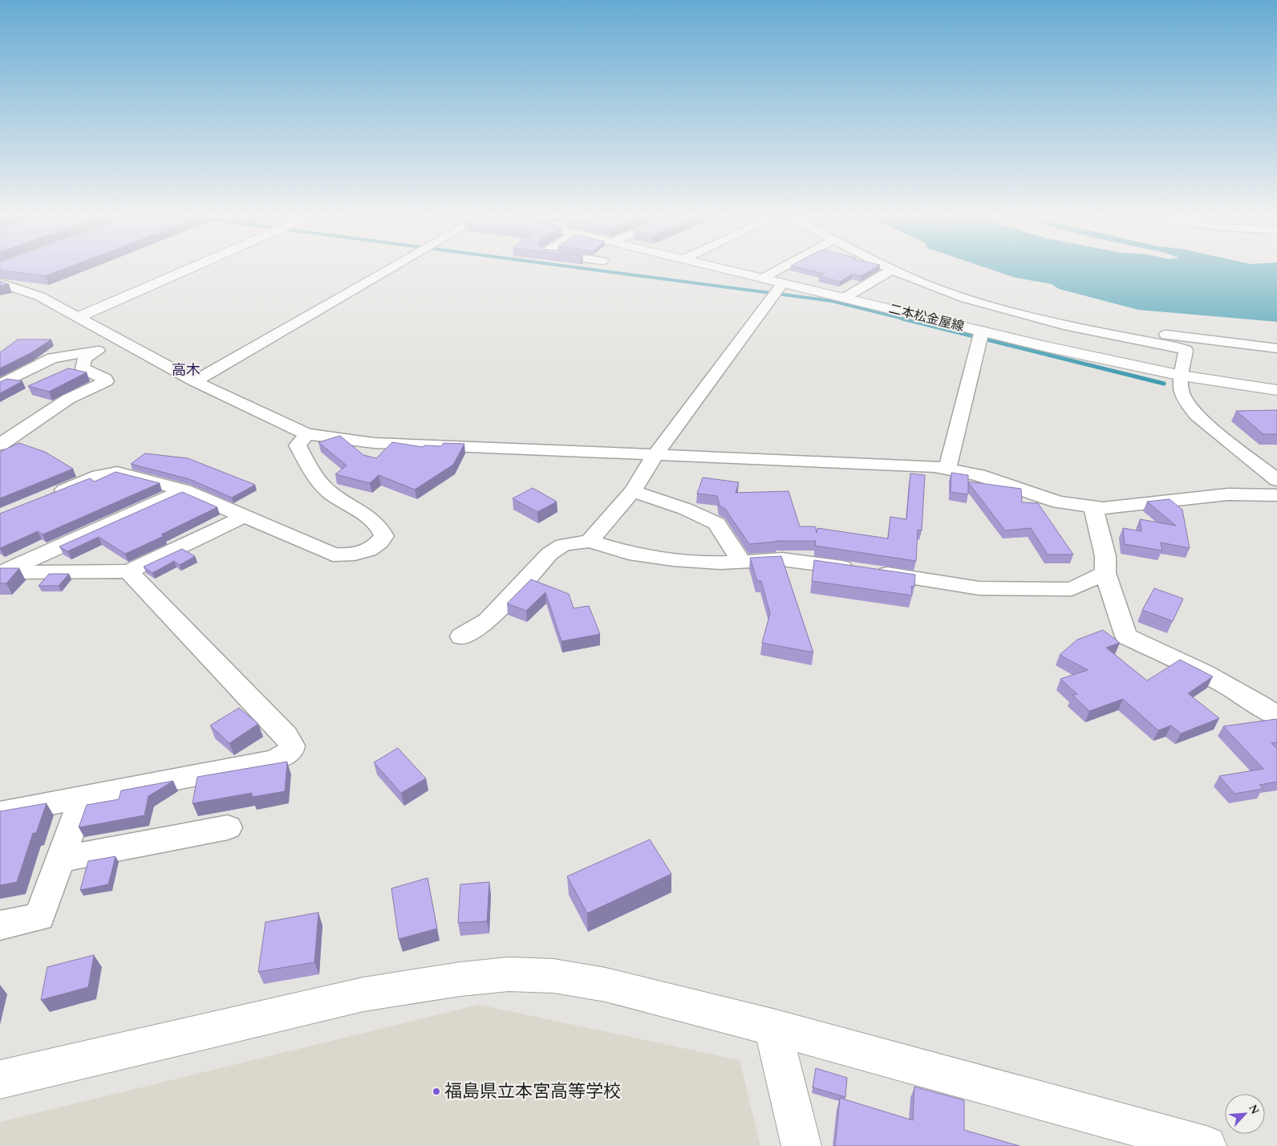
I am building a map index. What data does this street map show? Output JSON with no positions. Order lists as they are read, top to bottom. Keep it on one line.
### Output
{"streets":{"main road":["二本松金屋線"]},"districts":["高木"],"places":["福島県立本宮高等学校"],"north":"top right"}
